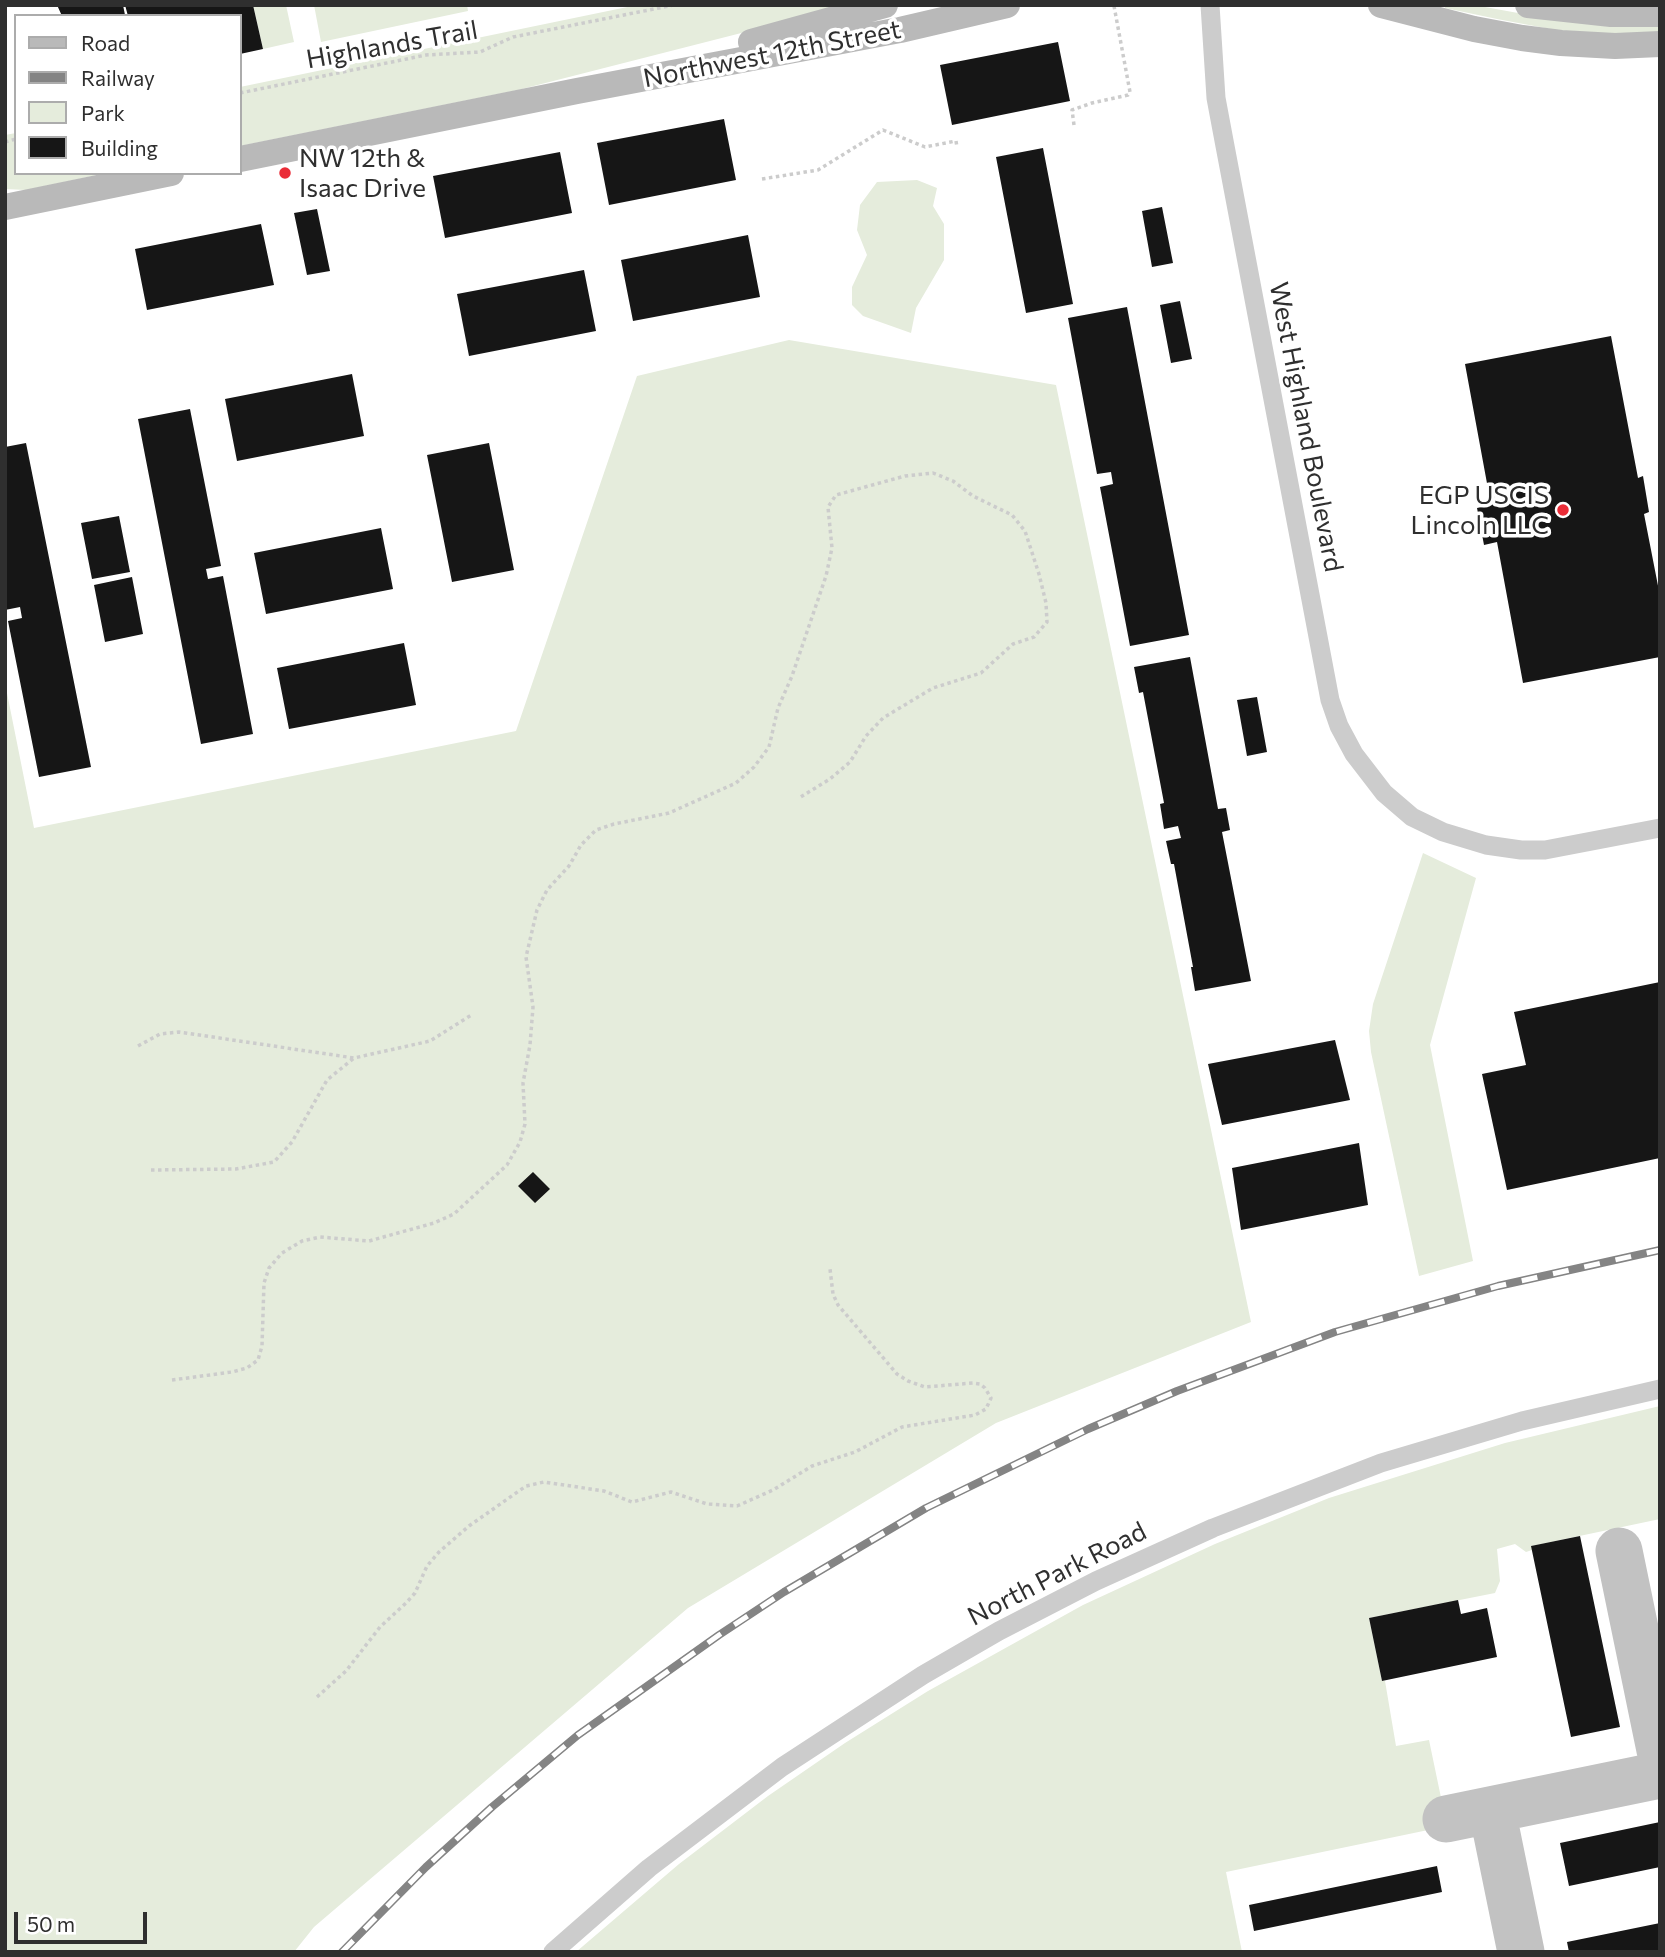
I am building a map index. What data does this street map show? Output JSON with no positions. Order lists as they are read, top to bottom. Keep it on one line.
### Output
{"streets":{"main road":["Northwest 12th Street"],"street":["West Highland Boulevard","North Park Road"],"path":["Highlands Trail"]},"places":["NW 12th & Isaac Drive","EGP USCIS Lincoln LLC"],"legend":["Road","Railway","Park","Building"],"scale_bar":"50 m"}
